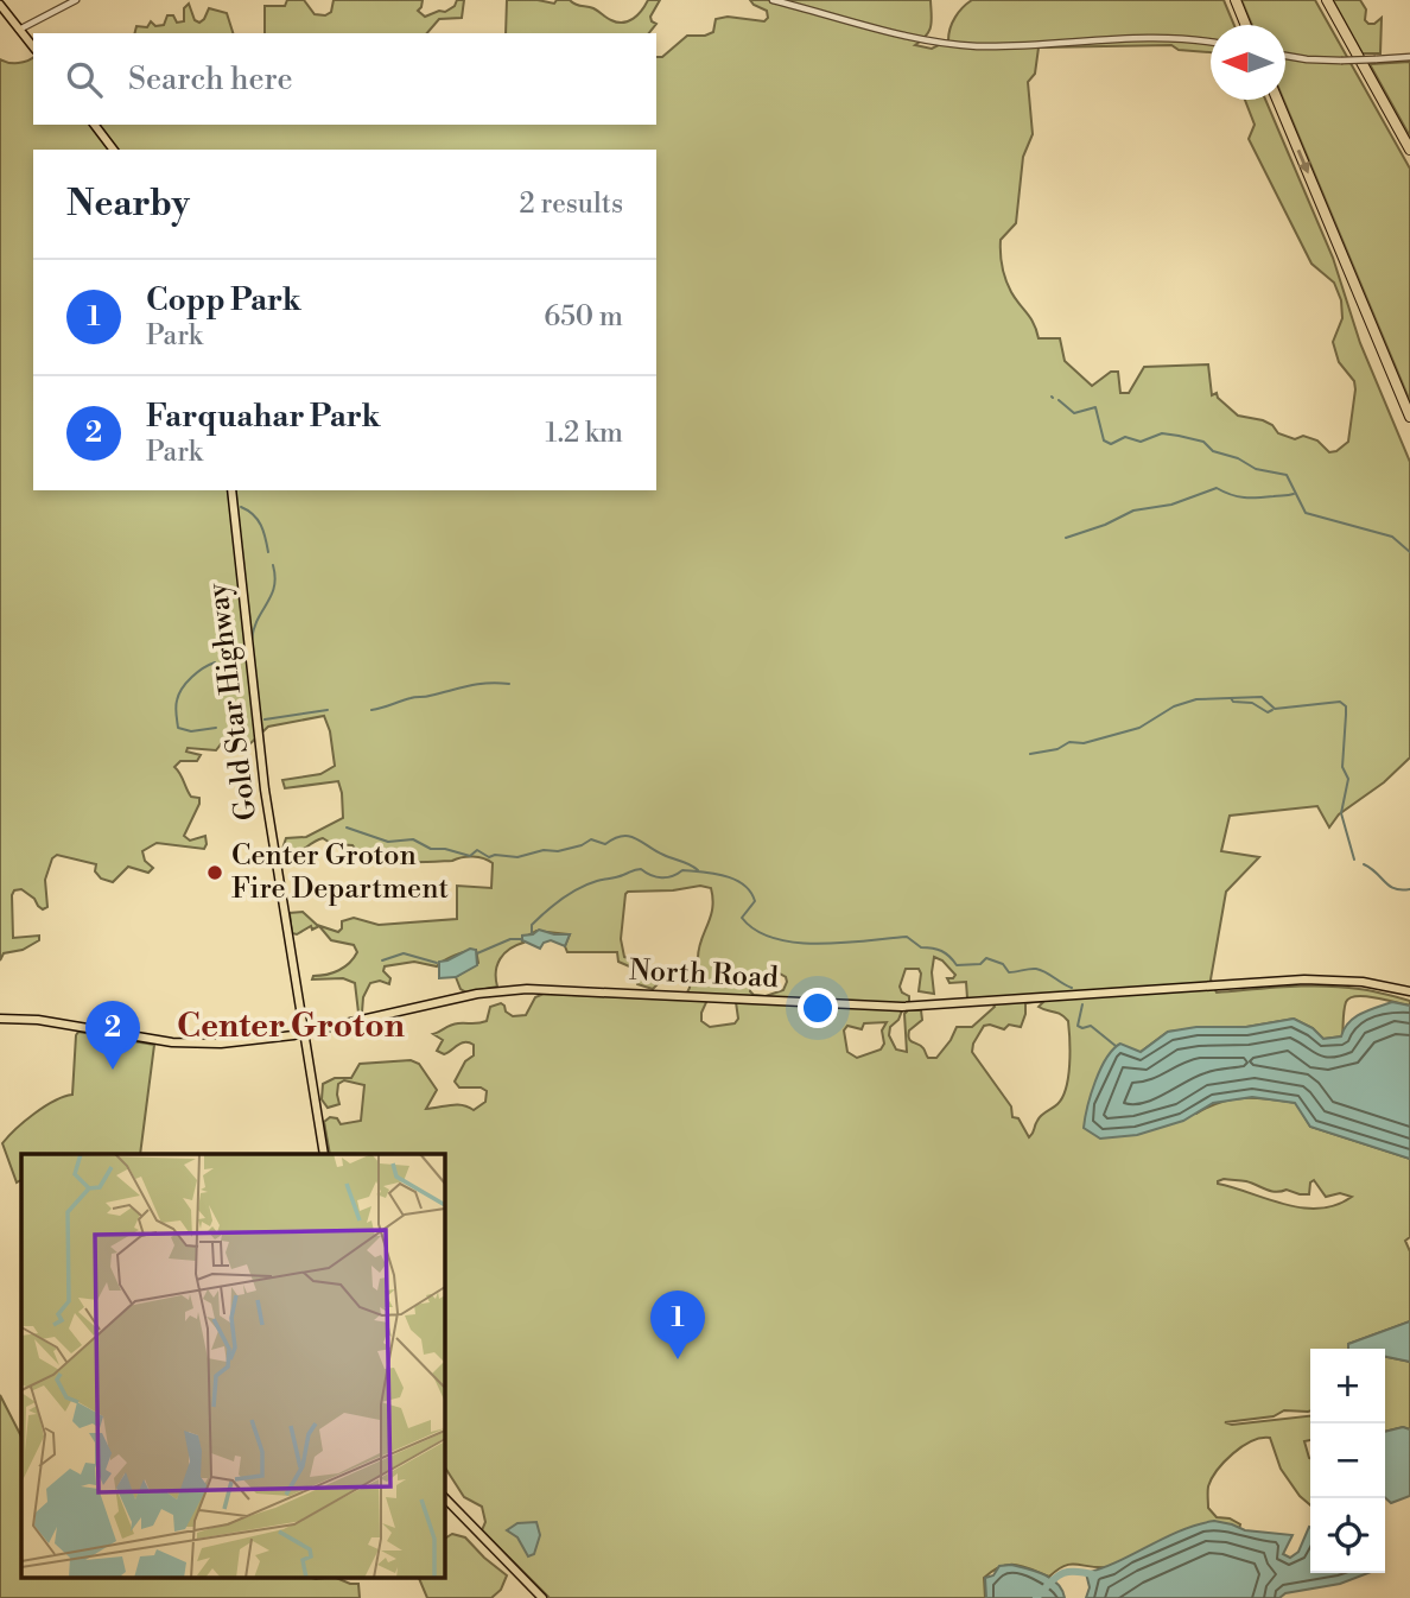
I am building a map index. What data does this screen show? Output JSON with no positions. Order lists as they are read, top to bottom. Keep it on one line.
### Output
{"streets":{"main road":["Gold Star Highway","North Road"]},"crossings":[["Gold Star Highway","North Road"]],"districts":["Center Groton"],"places":["Center Groton Fire Department"],"north":"left","page":{"search":"Search here","heading":["Nearby","2 results"],"list":[{"mark":"1","name":"Copp Park","note":"Park","value":"650 m"},{"mark":"2","name":"Farquahar Park","note":"Park","value":"1.2 km"}],"pins":["2","1"],"map_buttons":["+","−"]}}
